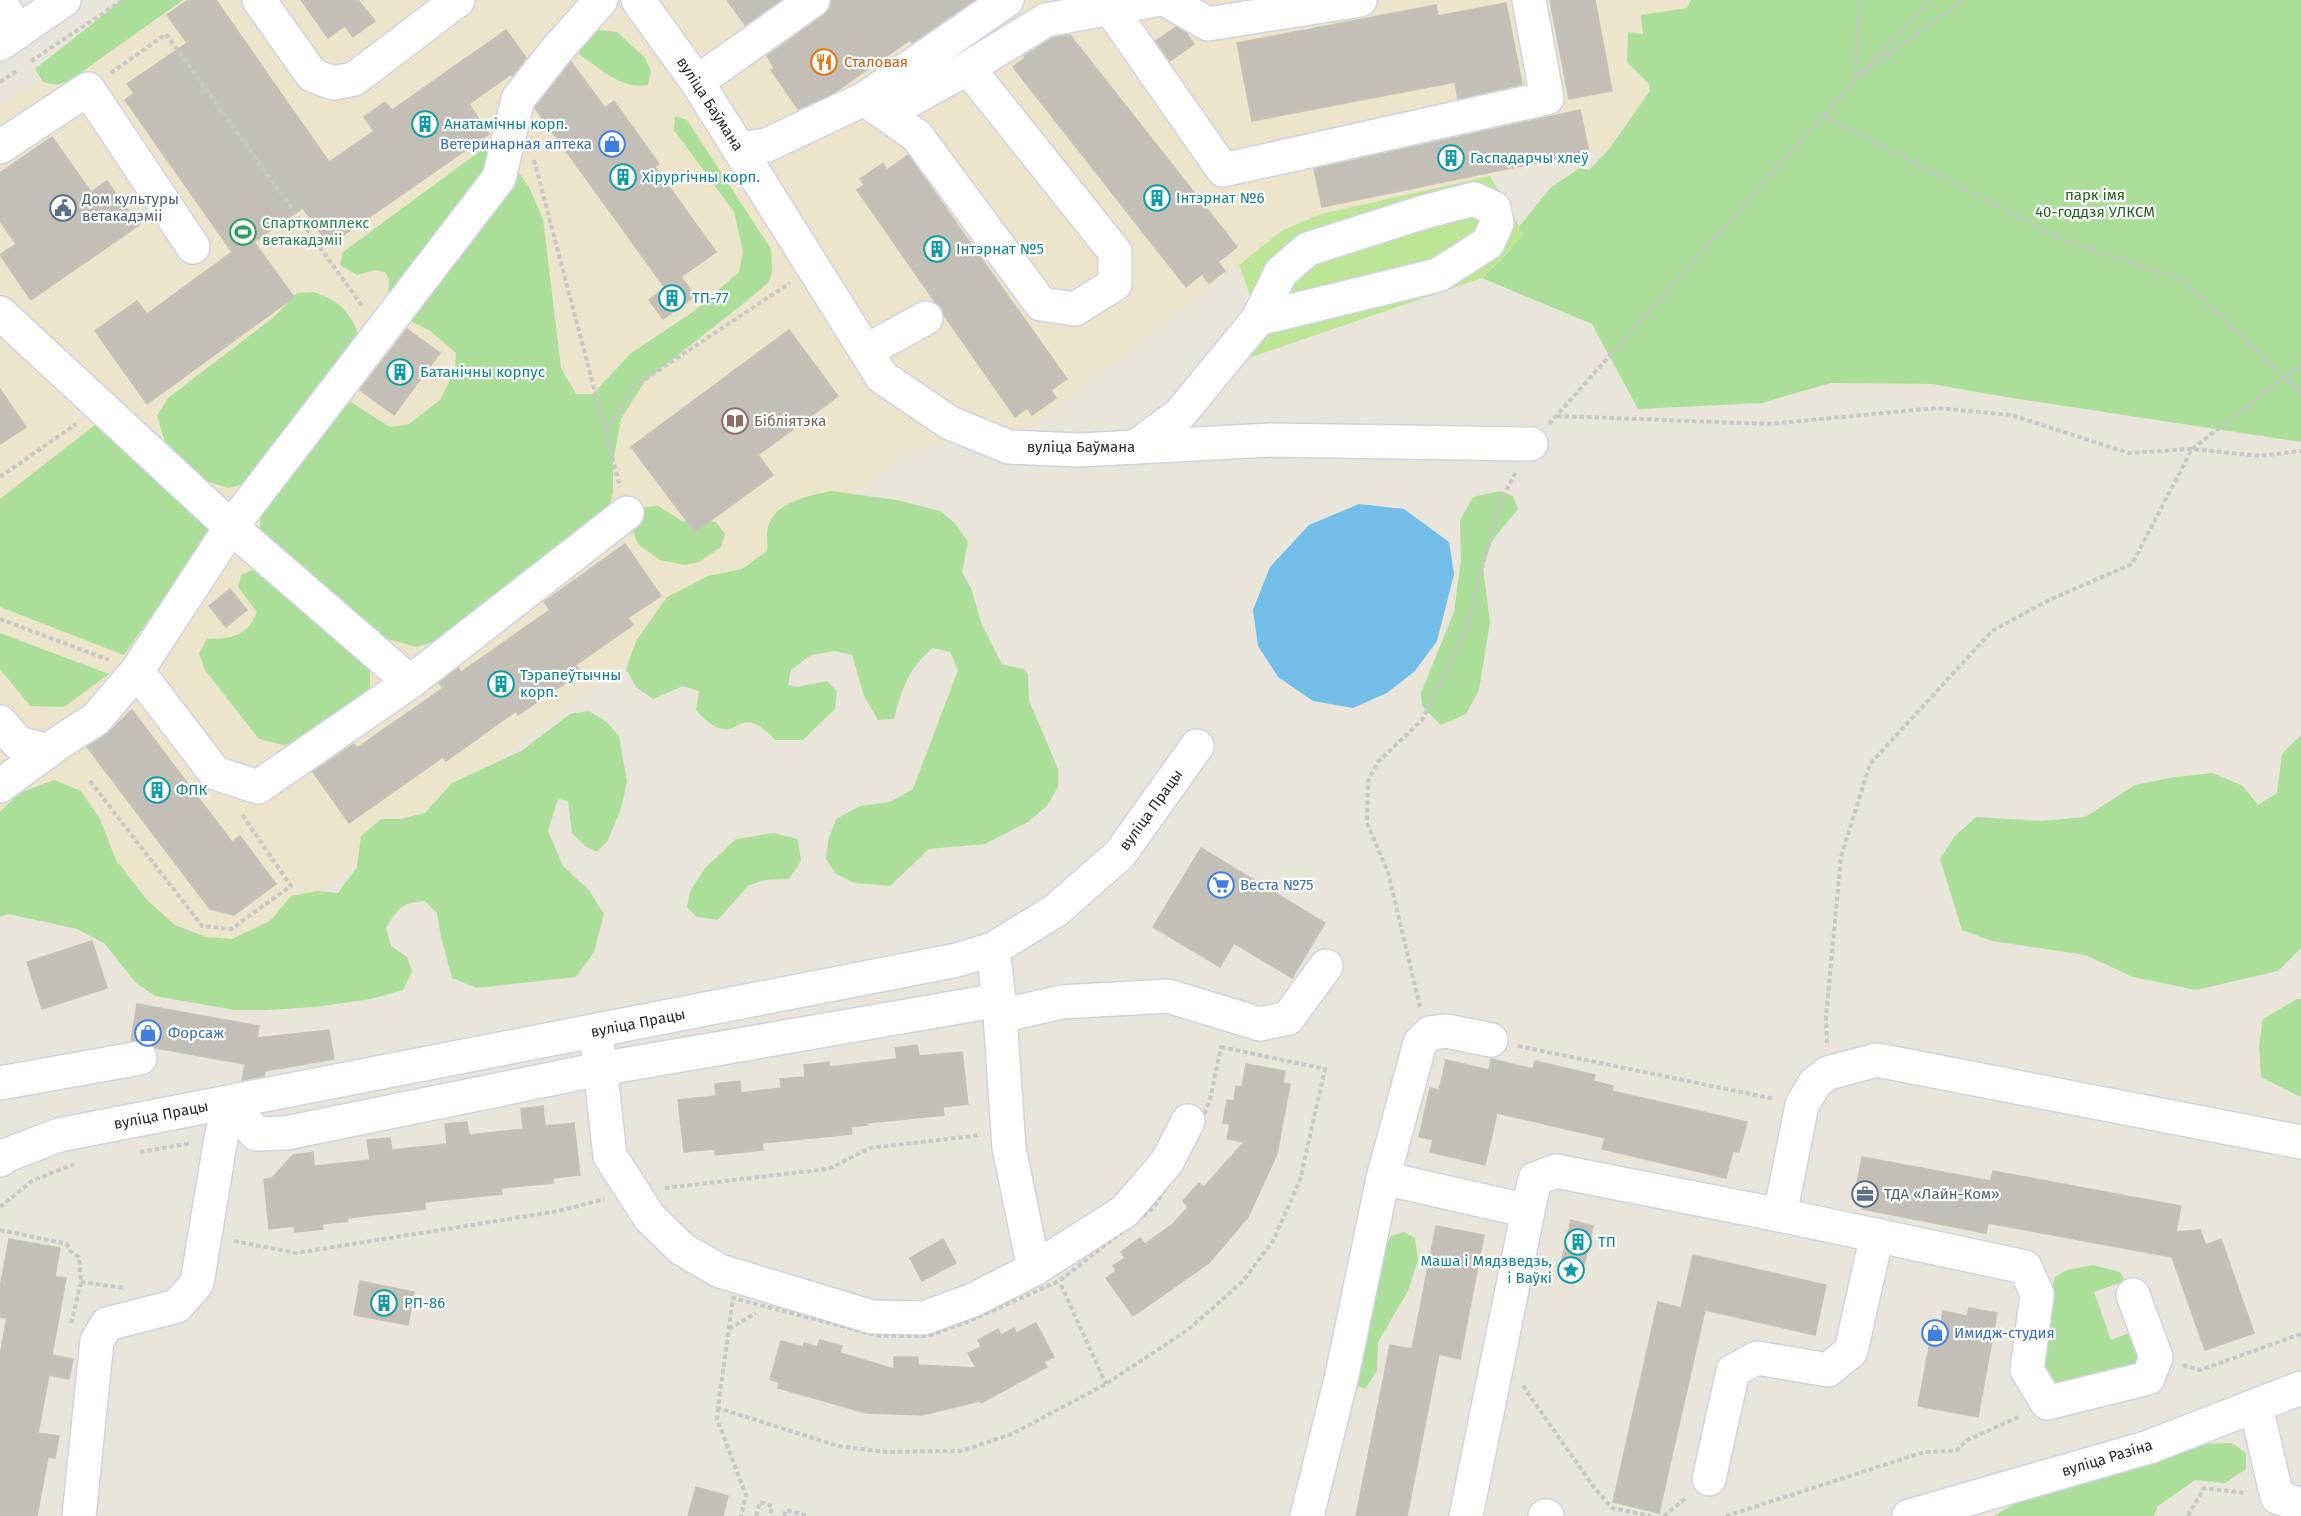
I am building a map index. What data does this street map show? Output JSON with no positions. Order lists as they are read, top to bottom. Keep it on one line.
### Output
{"streets":{"street":["вуліца Баўмана","вуліца Працы","вуліца Разіна"]},"parks":["парк імя 40-годдзя УЛКСМ"],"places":{"restaurant":["Сталовая"],"building":["Анатамічны корп.","Гаспадарчы хлеў","Хірургічны корп.","Інтэрнат №6","Інтэрнат №5","ТП-77","Батанічны корпус","Тэрапеўтычны корп.","ФПК","ТП","РП-86"],"shop":["Ветеринарная аптека","Форсаж","Имидж-студия"],"public building":["Дом культуры ветакадэміі"],"sports":["Спарткомплекс ветакадэміі"],"library":["Бібліятэка"],"supermarket":["Веста №75"],"office":["ТДА «Лайн-Ком»"],"place":["Маша і Мядзведзь, і Ваўкі"]}}
